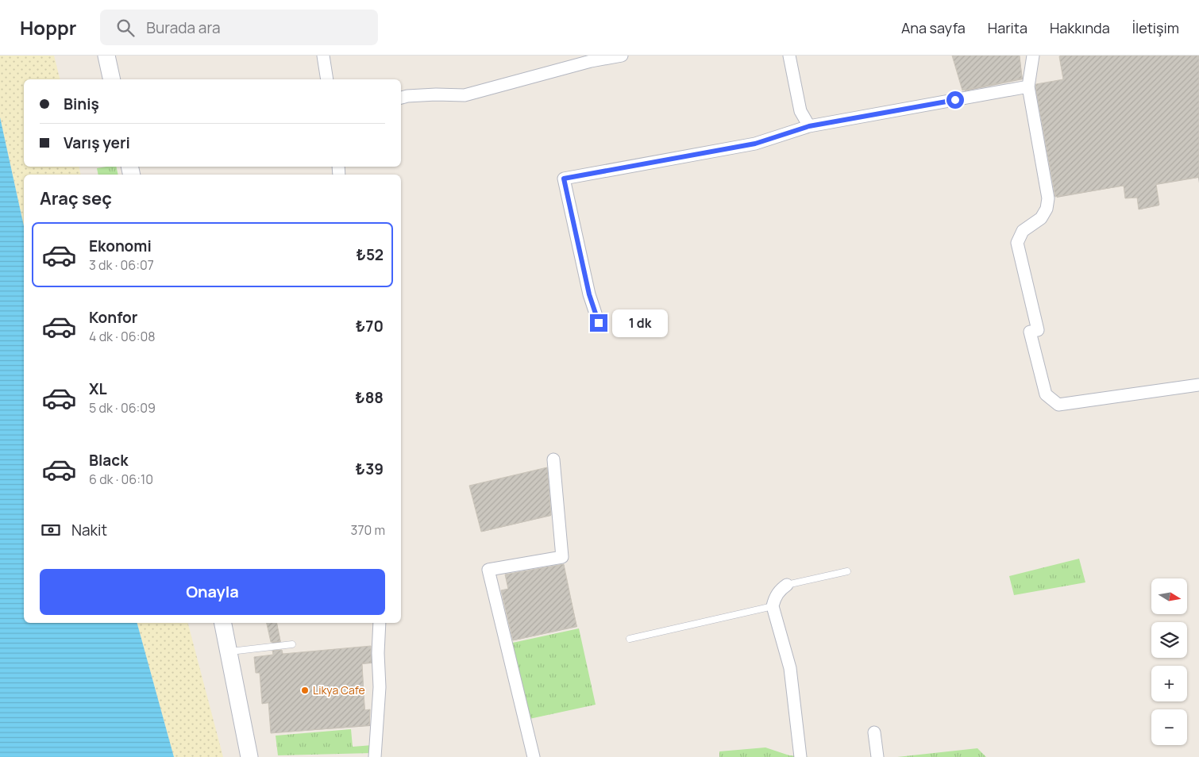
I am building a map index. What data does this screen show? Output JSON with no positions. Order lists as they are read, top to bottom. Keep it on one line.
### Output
{"places":["Likya Cafe"],"north":"right","page":{"header":"Hoppr","search":"Burada ara","nav":["Ana sayfa","Harita","Hakkında","İletişim"],"banner":["Biniş","Varış yeri"],"heading":"Araç seç","list":[{"name":"Ekonomi","note":"3 dk · 06:07","value":"₺52"},{"name":"Konfor","note":"4 dk · 06:08","value":"₺70"},{"name":"XL","note":"5 dk · 06:09","value":"₺88"},{"name":"Black","note":"6 dk · 06:10","value":"₺39"}],"bubble":"1 dk","pay":["Nakit","370 m"],"buttons":"Onayla","map_buttons":["+","−"]}}
